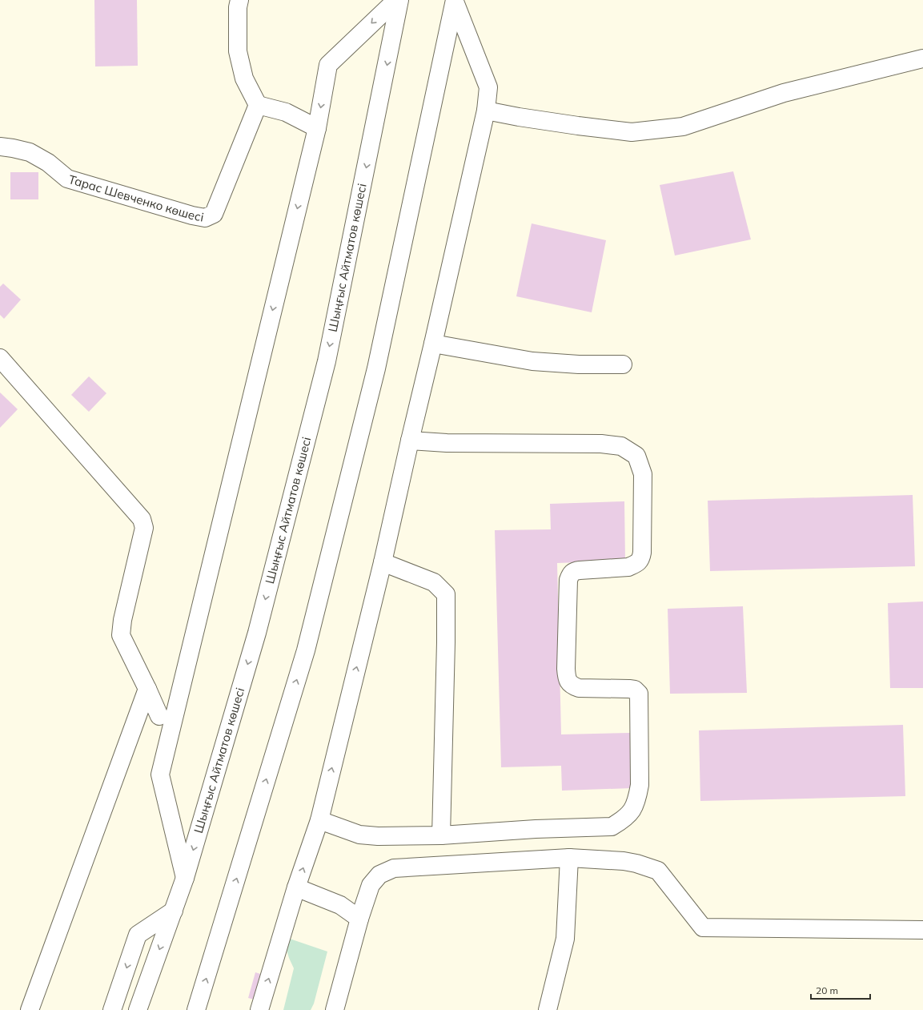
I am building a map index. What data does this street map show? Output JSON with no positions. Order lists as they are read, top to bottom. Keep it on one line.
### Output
{"streets":{"street":["Тарас Шевченко көшесі","Шыңғыс Айтматов көшесі"]},"scale_bar":"20 m"}
